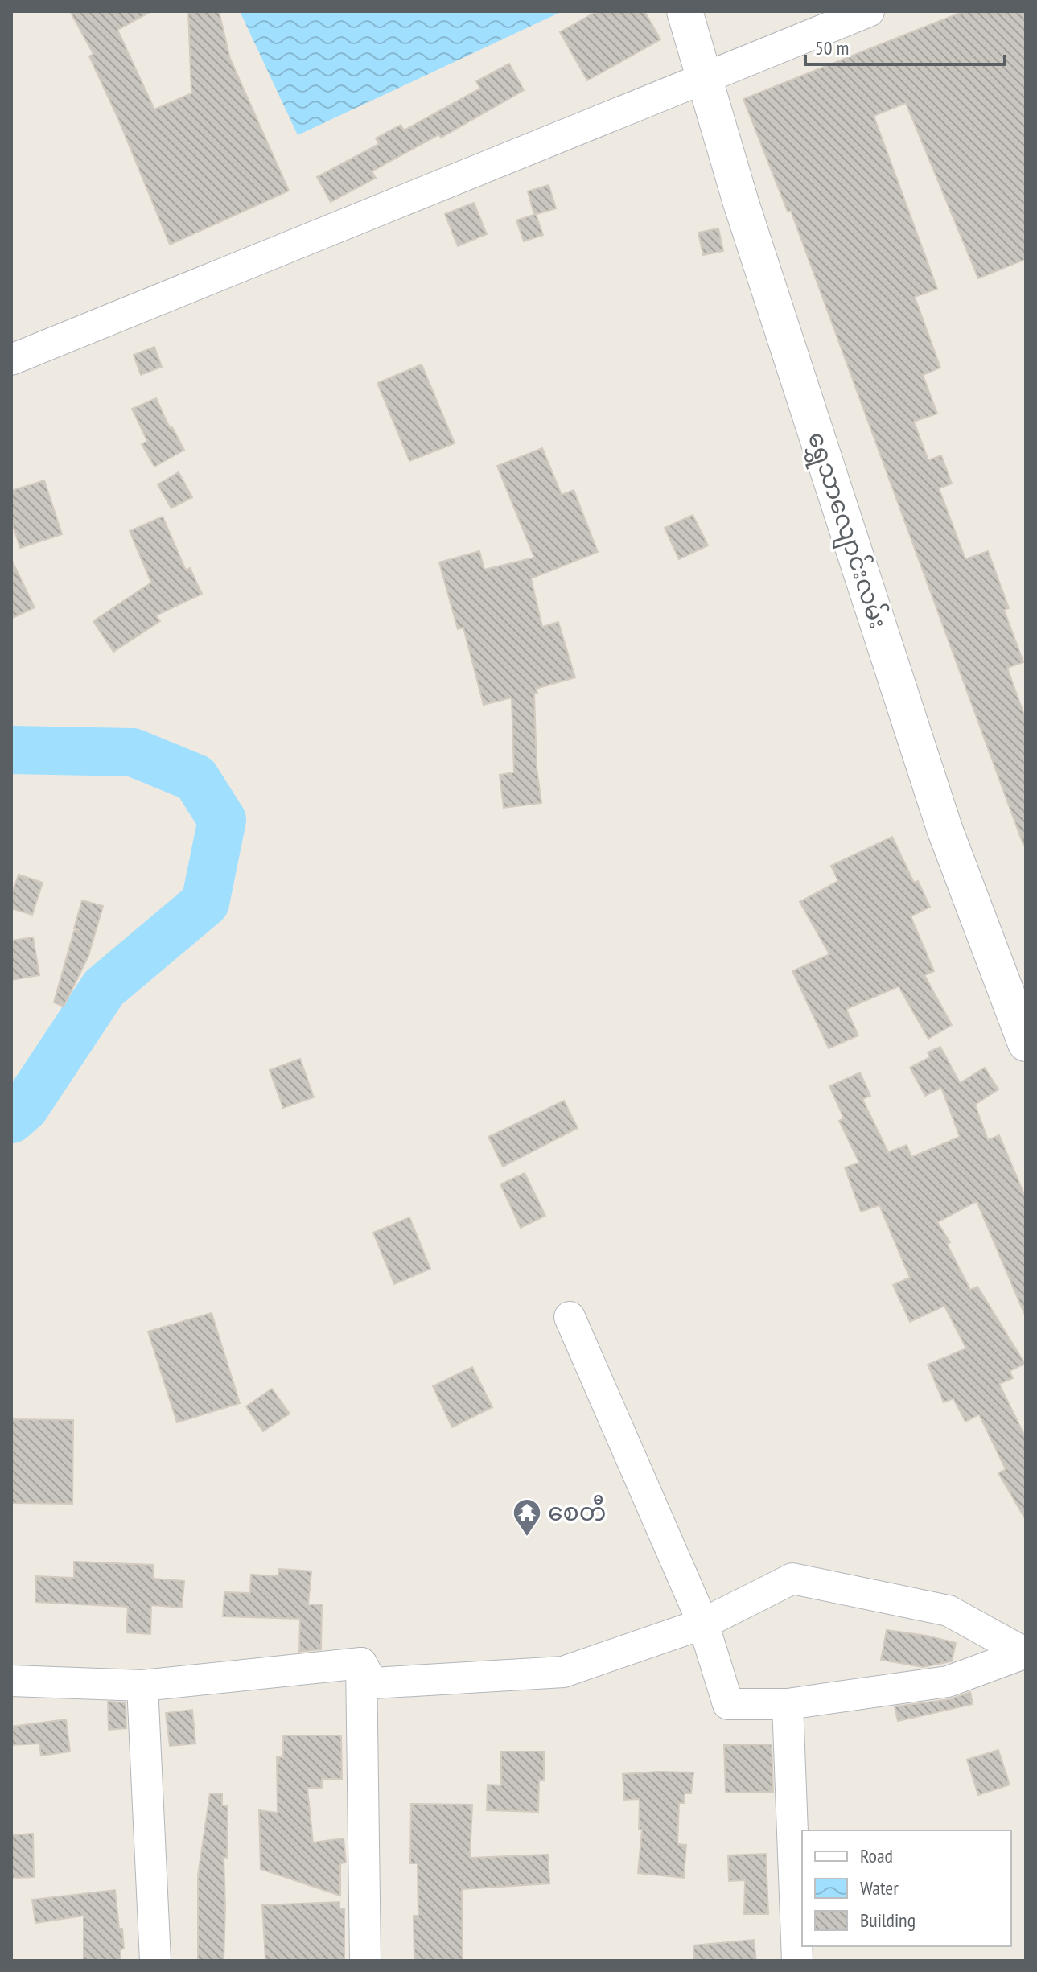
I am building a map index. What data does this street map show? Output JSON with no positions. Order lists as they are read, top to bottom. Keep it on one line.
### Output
{"streets":{"street":["ရွှေသာလျောင်းလမ်း"]},"places":{"temple":["စေတီ"]},"legend":["Road","Water","Building"],"scale_bar":"50 m"}
